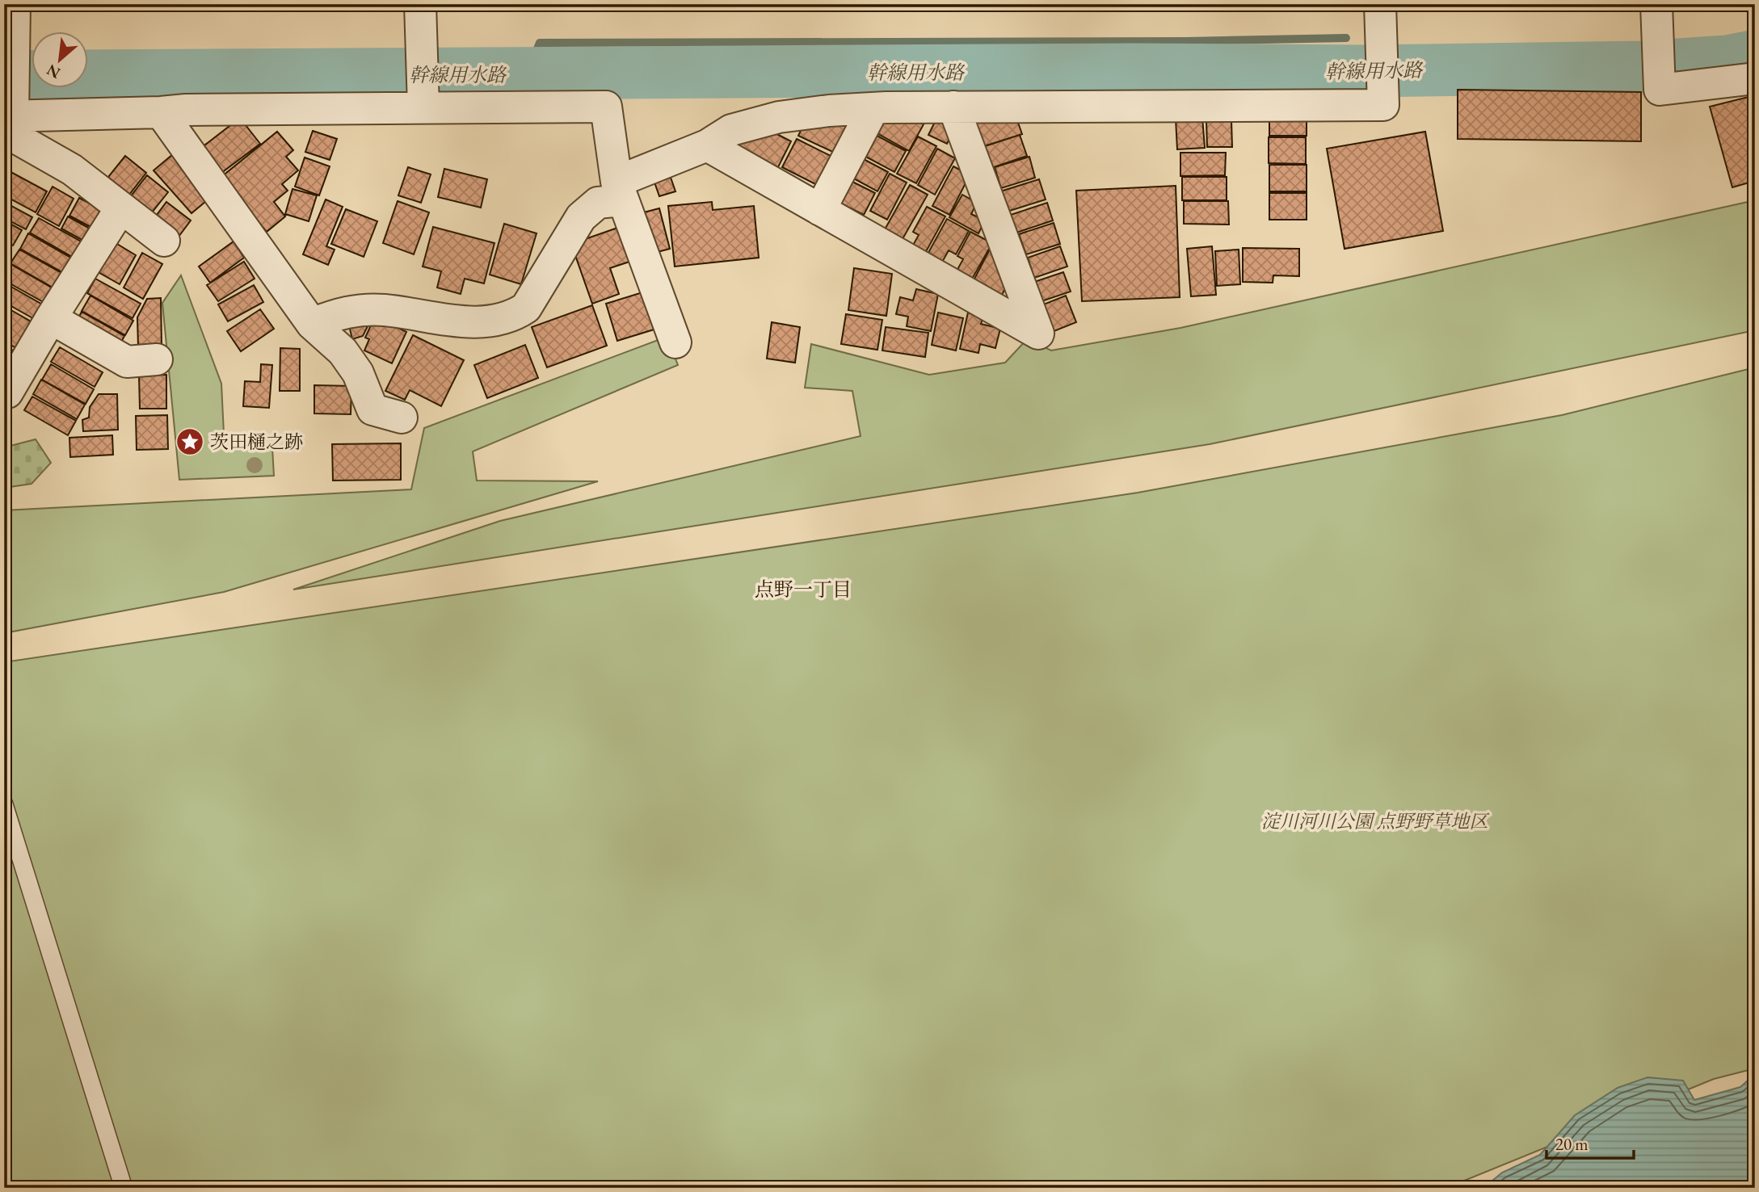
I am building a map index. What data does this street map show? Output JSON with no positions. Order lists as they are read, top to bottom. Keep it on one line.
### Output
{"districts":["点野一丁目"],"water":["幹線用水路"],"parks":["淀川河川公園 点野野草地区"],"places":{"place":["茨田樋之跡"]},"scale_bar":"20 m","north":"bottom left"}
